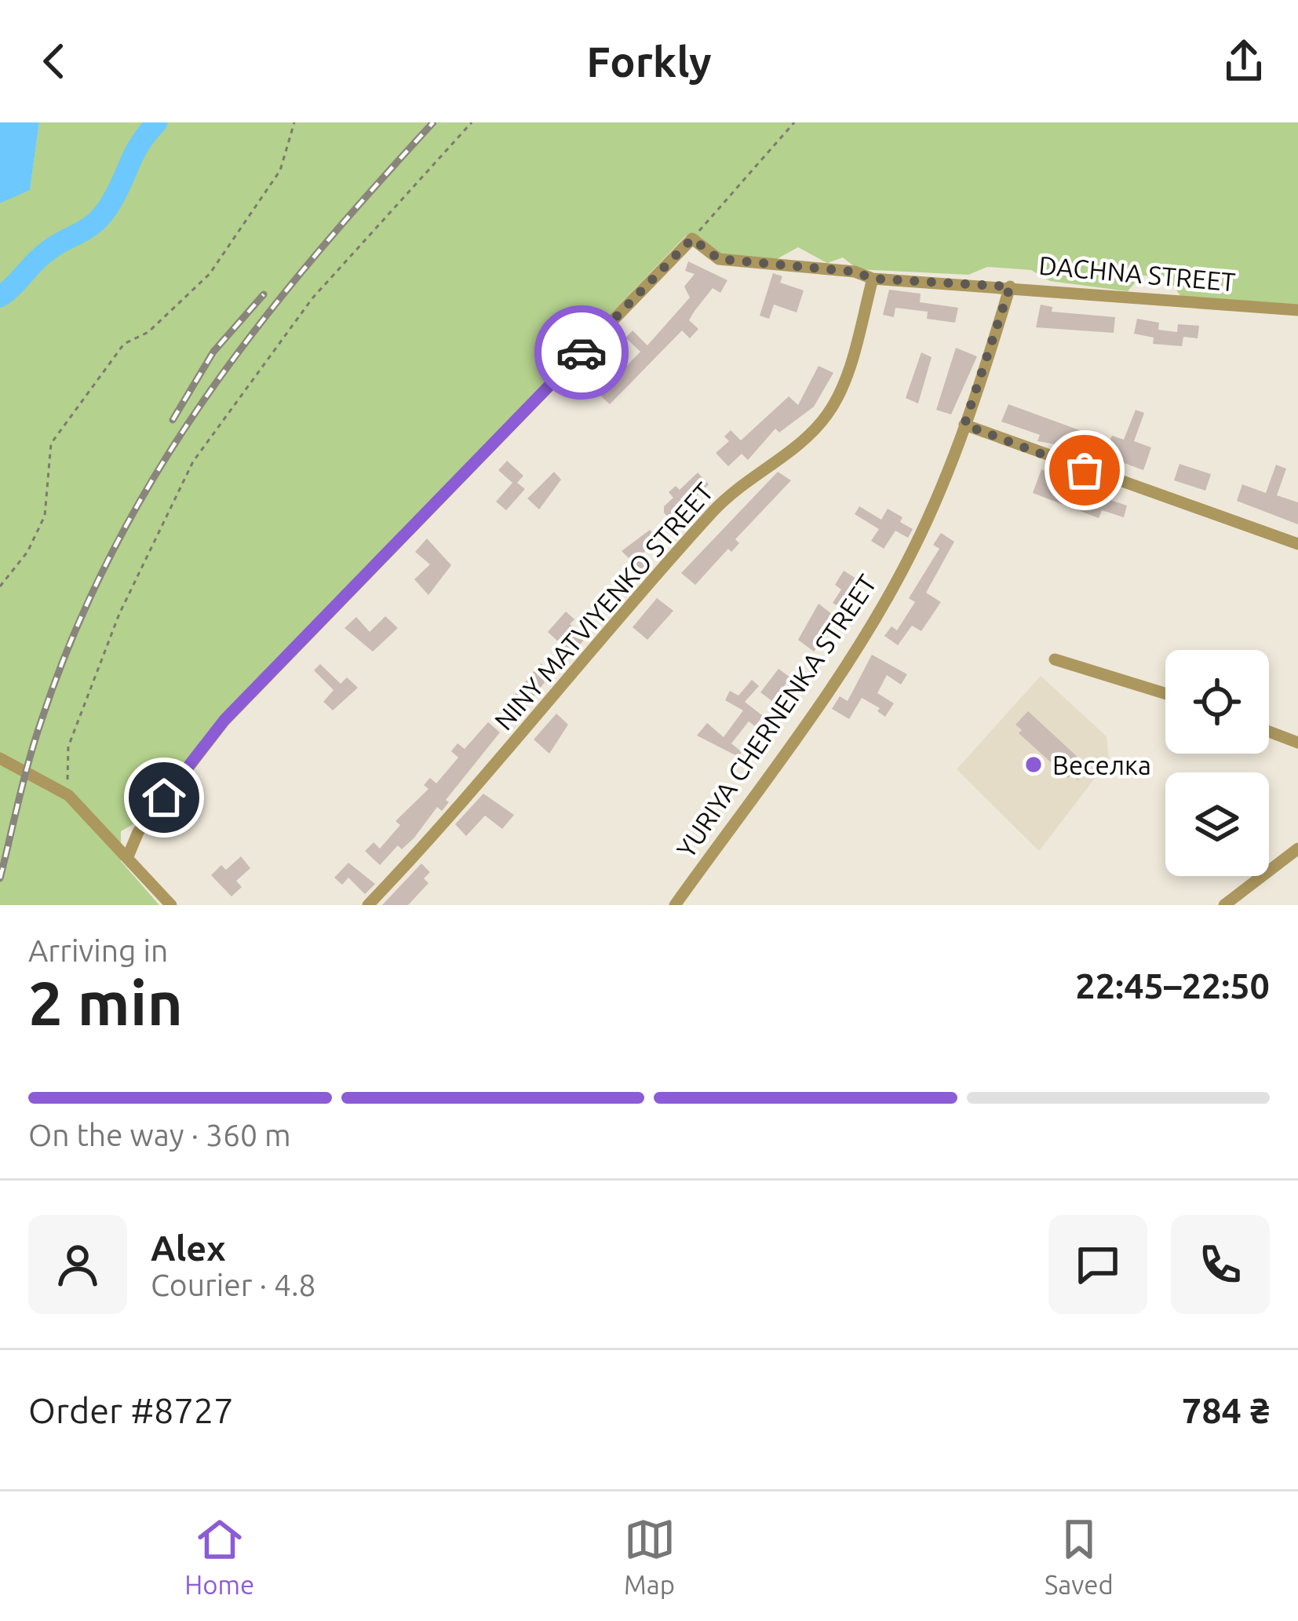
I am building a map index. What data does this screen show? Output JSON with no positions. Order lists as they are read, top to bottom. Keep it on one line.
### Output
{"streets":{"street":["DACHNA STREET","NINY MATVIYENKO STREET","YURIYA CHERNENKA STREET"]},"crossings":[["DACHNA STREET","NINY MATVIYENKO STREET"],["DACHNA STREET","YURIYA CHERNENKA STREET"]],"places":["Веселка"],"page":{"header":"Forkly","heading":["2 min","Arriving in","22:45–22:50"],"panel":["Alex","Courier · 4.8","Order #8727","784 ₴"],"bar":"On the way · 360 m","tabs":["Home","Map","Saved"]}}
